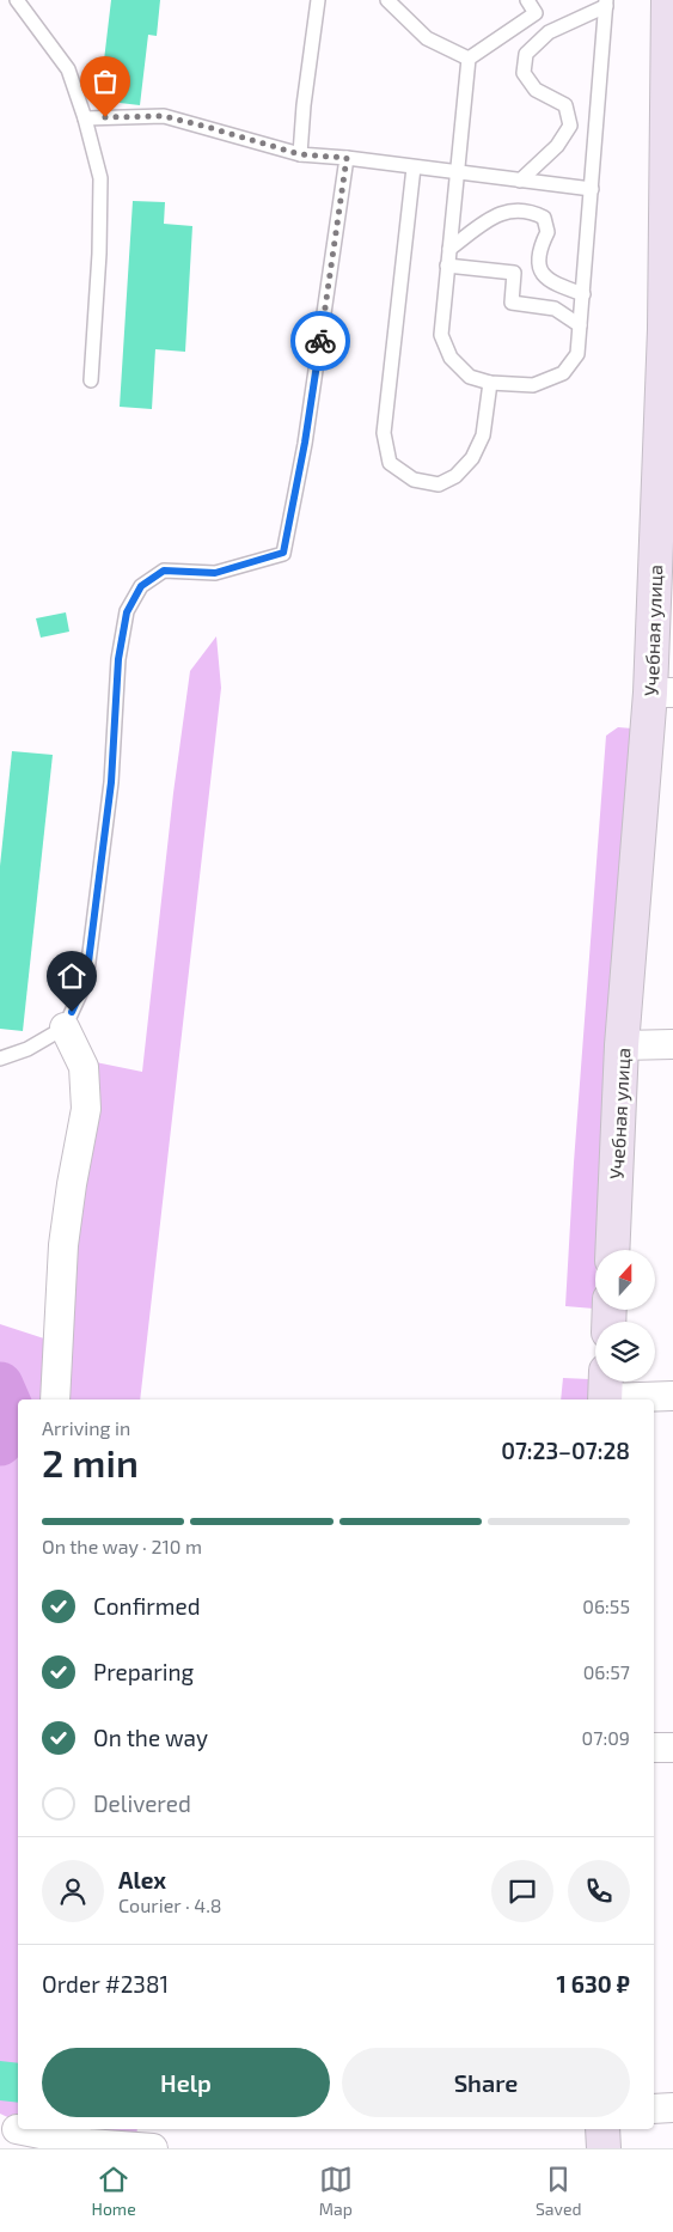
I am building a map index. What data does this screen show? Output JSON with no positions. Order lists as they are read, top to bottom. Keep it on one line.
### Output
{"streets":{"street":["Учебная улица"]},"north":"top","page":{"heading":["2 min","Arriving in","07:23–07:28"],"panel":["Alex","Courier · 4.8","Order #2381","1 630 ₽"],"bar":"On the way · 210 m","list":[["Confirmed","06:55"],["Preparing","06:57"],["On the way","07:09"],"Delivered"],"buttons":["Help","Share"],"tabs":["Home","Map","Saved"]}}
